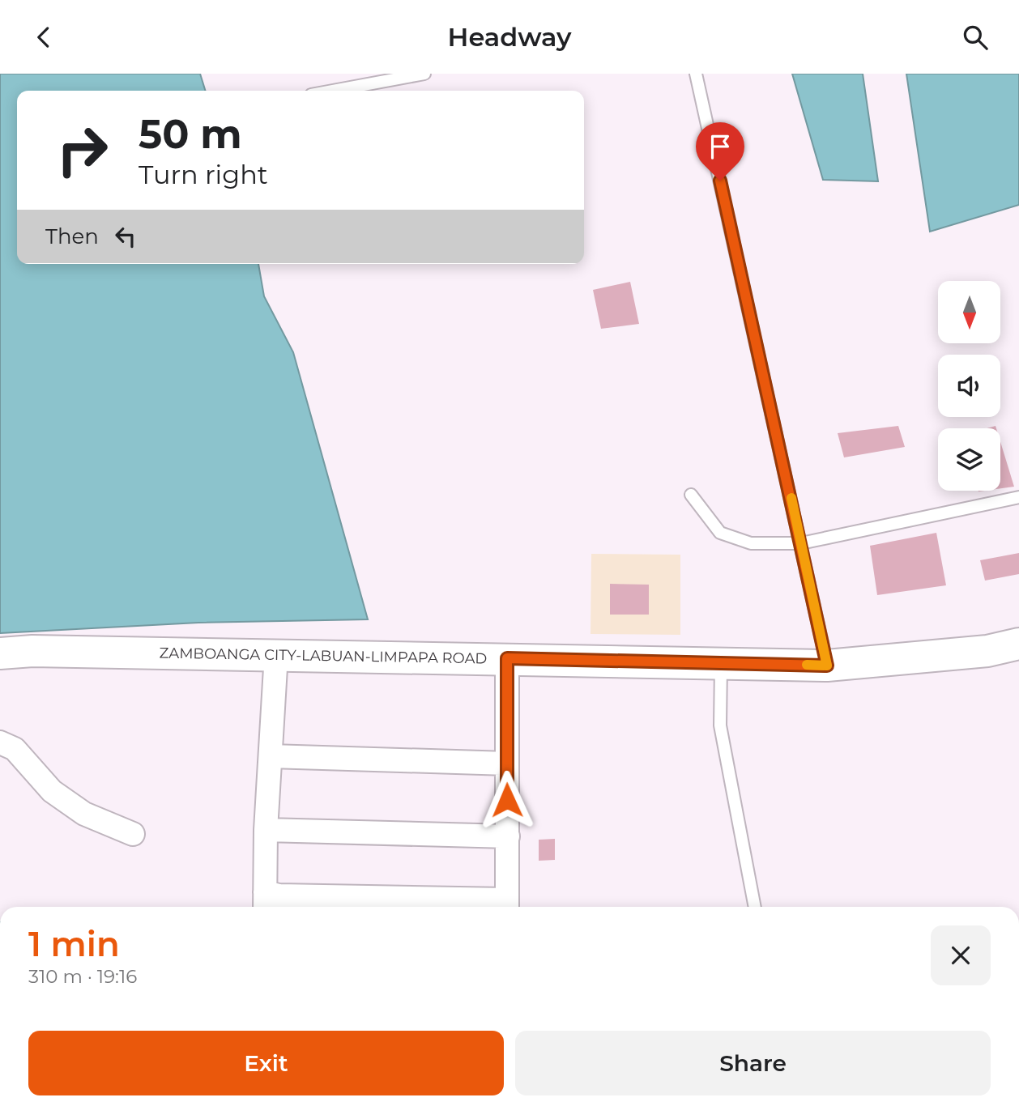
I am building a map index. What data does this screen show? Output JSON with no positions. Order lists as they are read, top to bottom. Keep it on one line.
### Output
{"streets":{"main road":["ZAMBOANGA CITY-LABUAN-LIMPAPA ROAD"]},"north":"bottom","page":{"header":"Headway","turn":["50 m","Turn right"],"then":"Then","heading":["1 min","310 m · 19:16"],"buttons":["Exit","Share"]}}
